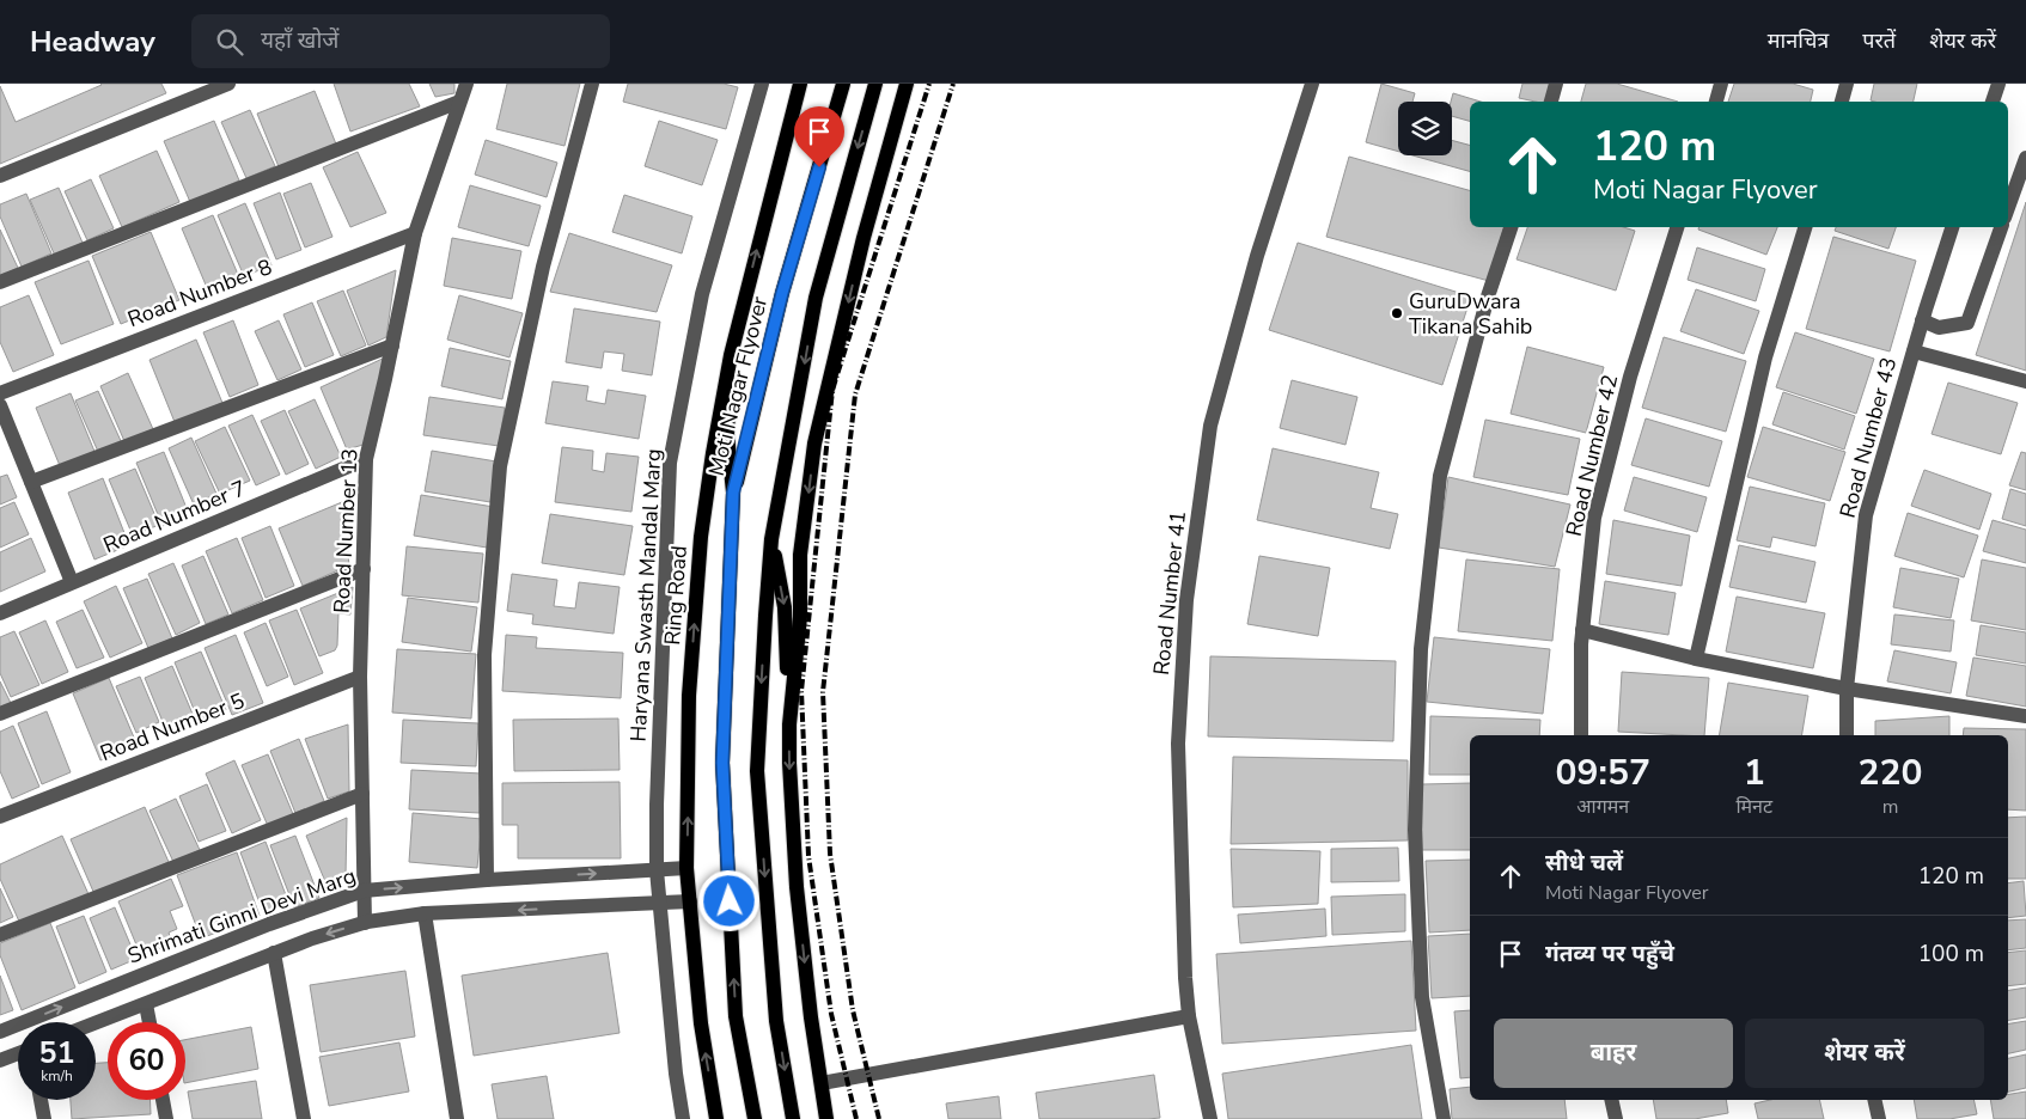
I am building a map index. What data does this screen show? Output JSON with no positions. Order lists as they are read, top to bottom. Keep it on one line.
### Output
{"streets":{"main road":["Moti Nagar Flyover","Ring Road"],"street":["Road Number 8","Road Number 43","Road Number 42","Road Number 7","Road Number 13","Road Number 41","Haryana Swasth Mandal Marg","Road Number 5","Shrimati Ginni Devi Marg"]},"crossings":[["Road Number 8","Road Number 13"],["Road Number 7","Road Number 13"],["Road Number 13","Road Number 5"],["Road Number 13","Shrimati Ginni Devi Marg"],["Haryana Swasth Mandal Marg","Shrimati Ginni Devi Marg"],["Ring Road","Shrimati Ginni Devi Marg"]],"places":["GuruDwara Tikana Sahib"],"page":{"header":"Headway","search":"यहाँ खोजें","nav":["मानचित्र","परतें","शेयर करें"],"turn":["120 m","Moti Nagar Flyover"],"eta":["09:57","आगमन","1","मिनट","220","m"],"list":[{"name":"सीधे चलें","note":"Moti Nagar Flyover","value":"120 m"},{"name":"गंतव्य पर पहुँचे","value":"100 m"}],"buttons":["बाहर","शेयर करें"],"speed":"51 km/h","limit":"60"}}
